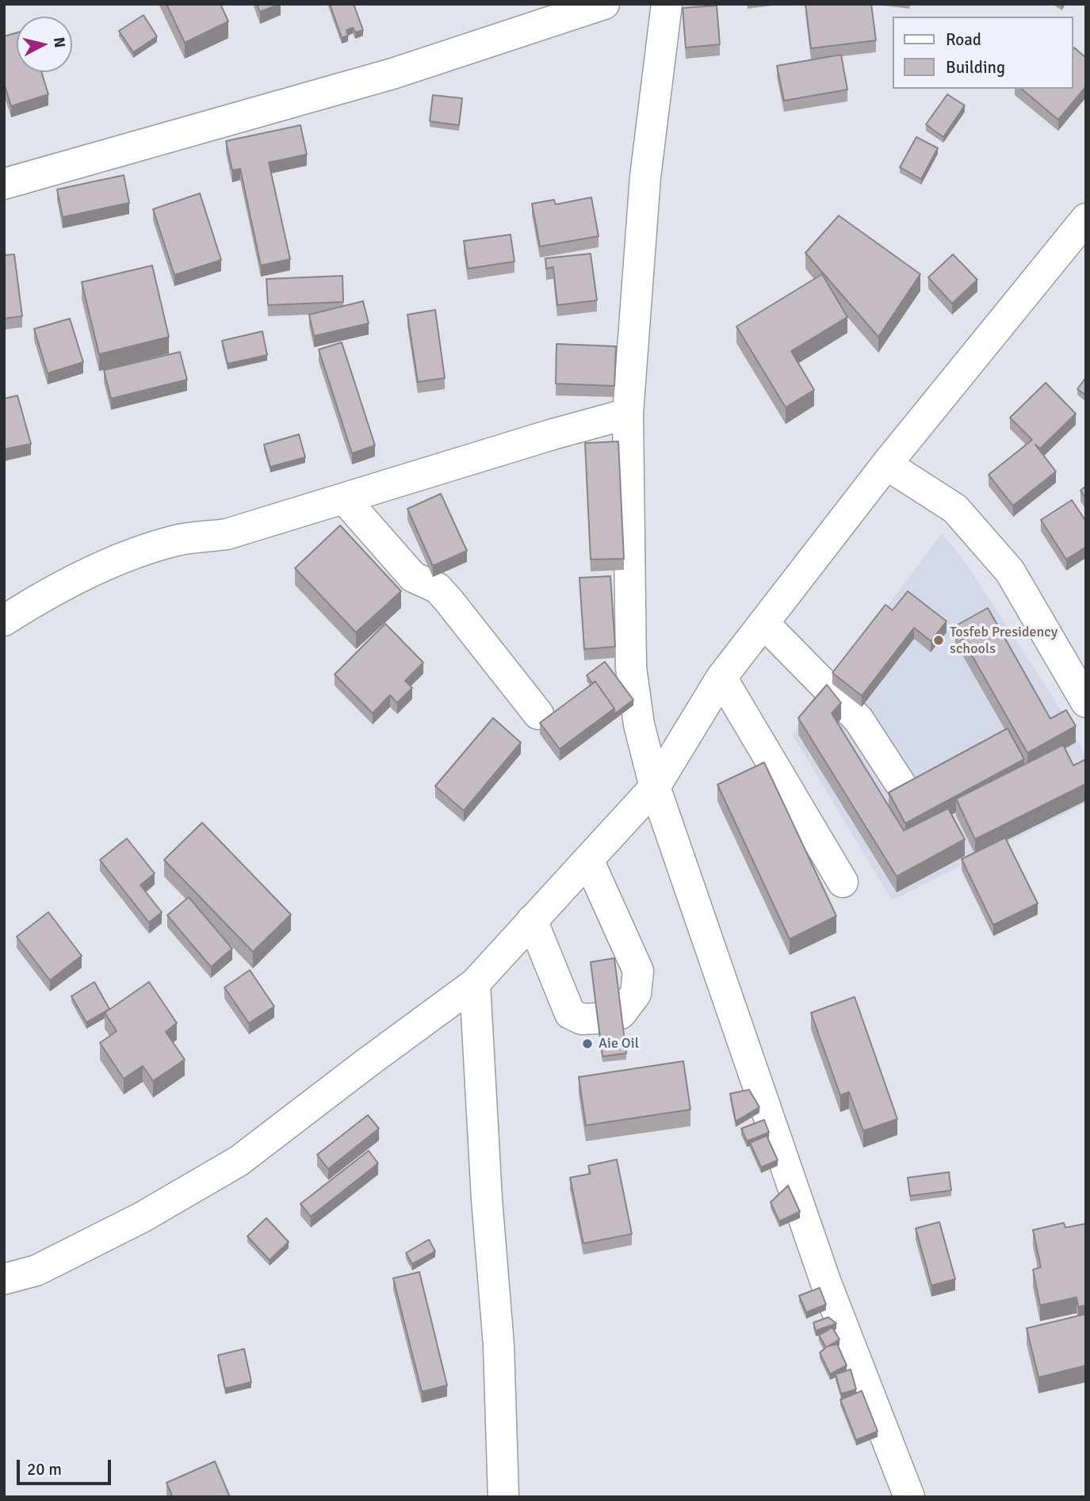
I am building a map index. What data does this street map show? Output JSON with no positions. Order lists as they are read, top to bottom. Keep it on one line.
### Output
{"places":["Tosfeb Presidency schools","Aie Oil"],"legend":["Road","Building"],"scale_bar":"20 m","north":"right"}
